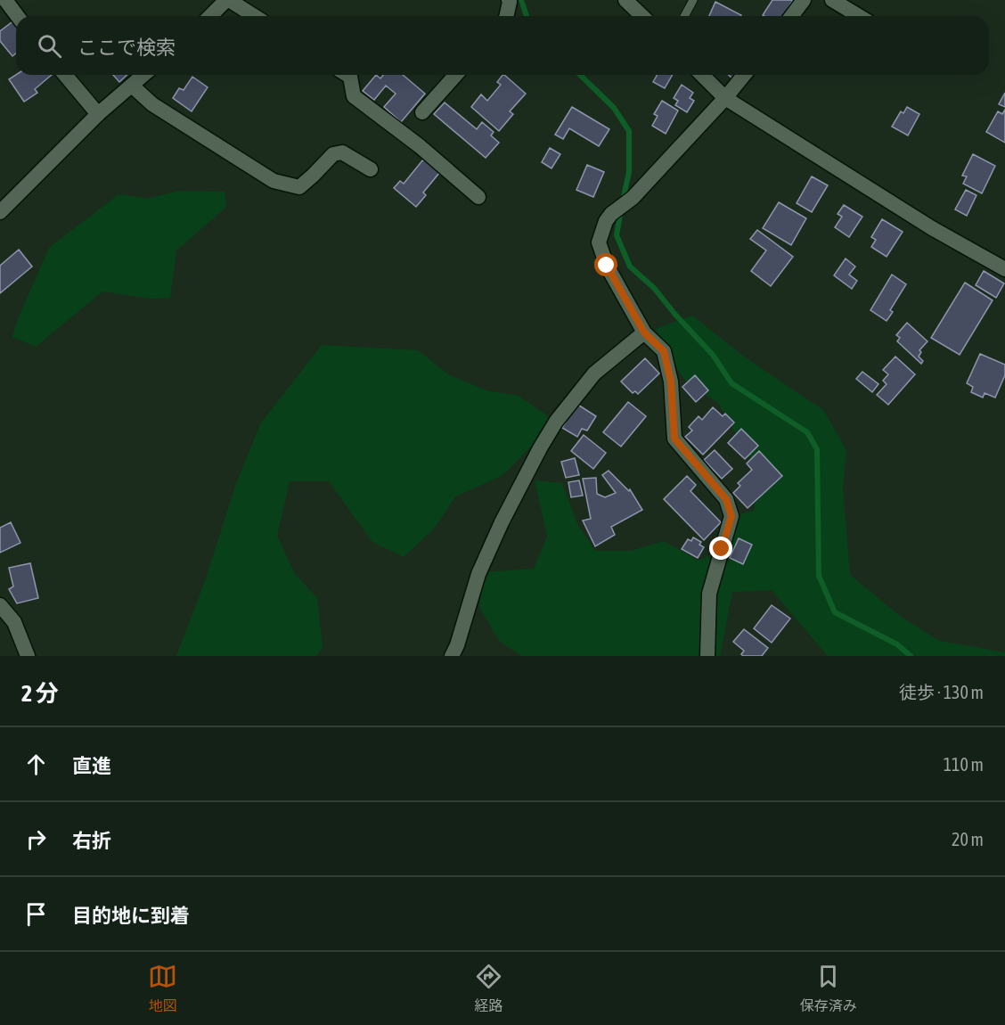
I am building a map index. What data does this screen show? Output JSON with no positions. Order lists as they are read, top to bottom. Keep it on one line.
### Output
{"page":{"search":"ここで検索","heading":["2 分","徒歩 · 130 m"],"list":[["直進","110 m"],["右折","20 m"],"目的地に到着"],"nav":["地図","経路","保存済み"]}}
